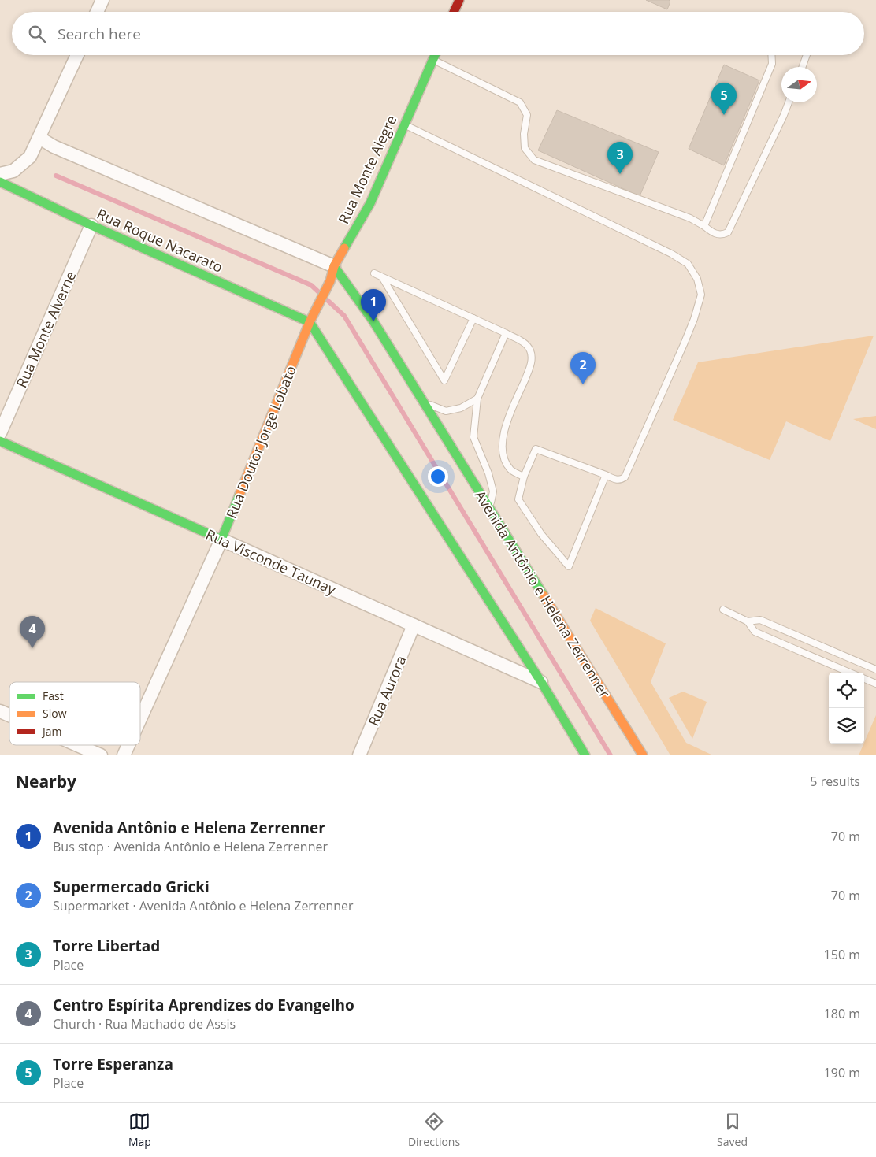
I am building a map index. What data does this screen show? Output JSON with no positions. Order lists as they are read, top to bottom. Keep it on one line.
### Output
{"streets":{"street":["Rua Monte Alegre","Rua Roque Nacarato","Rua Monte Alverne","Rua Doutor Jorge Lobato","Rua Visconde Taunay","Avenida Antônio e Helena Zerrenner","Rua Aurora"]},"crossings":[["Rua Monte Alegre","Rua Roque Nacarato"],["Rua Monte Alegre","Rua Doutor Jorge Lobato"],["Rua Monte Alegre","Avenida Antônio e Helena Zerrenner"],["Rua Roque Nacarato","Rua Monte Alverne"],["Rua Roque Nacarato","Rua Doutor Jorge Lobato"],["Rua Doutor Jorge Lobato","Rua Visconde Taunay"],["Rua Visconde Taunay","Rua Aurora"]],"legend":["Fast","Slow","Jam"],"north":"right","page":{"search":"Search here","pins":["5","3","1","2","4"],"heading":["Nearby","5 results"],"list":[{"mark":"1","name":"Avenida Antônio e Helena Zerrenner","note":"Bus stop · Avenida Antônio e Helena Zerrenner","value":"70 m"},{"mark":"2","name":"Supermercado Gricki","note":"Supermarket · Avenida Antônio e Helena Zerrenner","value":"70 m"},{"mark":"3","name":"Torre Libertad","note":"Place","value":"150 m"},{"mark":"4","name":"Centro Espírita Aprendizes do Evangelho","note":"Church · Rua Machado de Assis","value":"180 m"},{"mark":"5","name":"Torre Esperanza","note":"Place","value":"190 m"}],"nav":["Map","Directions","Saved"]}}
